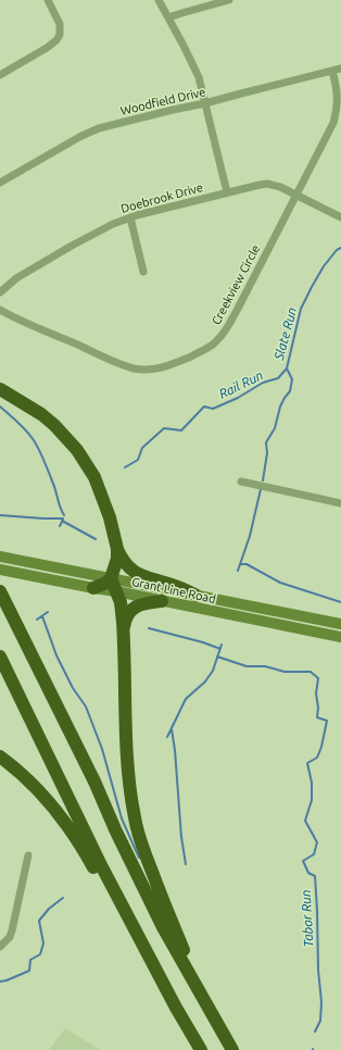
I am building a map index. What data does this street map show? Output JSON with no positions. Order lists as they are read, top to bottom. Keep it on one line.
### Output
{"streets":{"main road":["Grant Line Road"],"street":["Woodfield Drive","Doebrook Drive","Creekview Circle"]},"crossings":[["Woodfield Drive","Creekview Circle"],["Doebrook Drive","Creekview Circle"]],"water":["Slate Run","Rail Run","Tabor Run"]}
